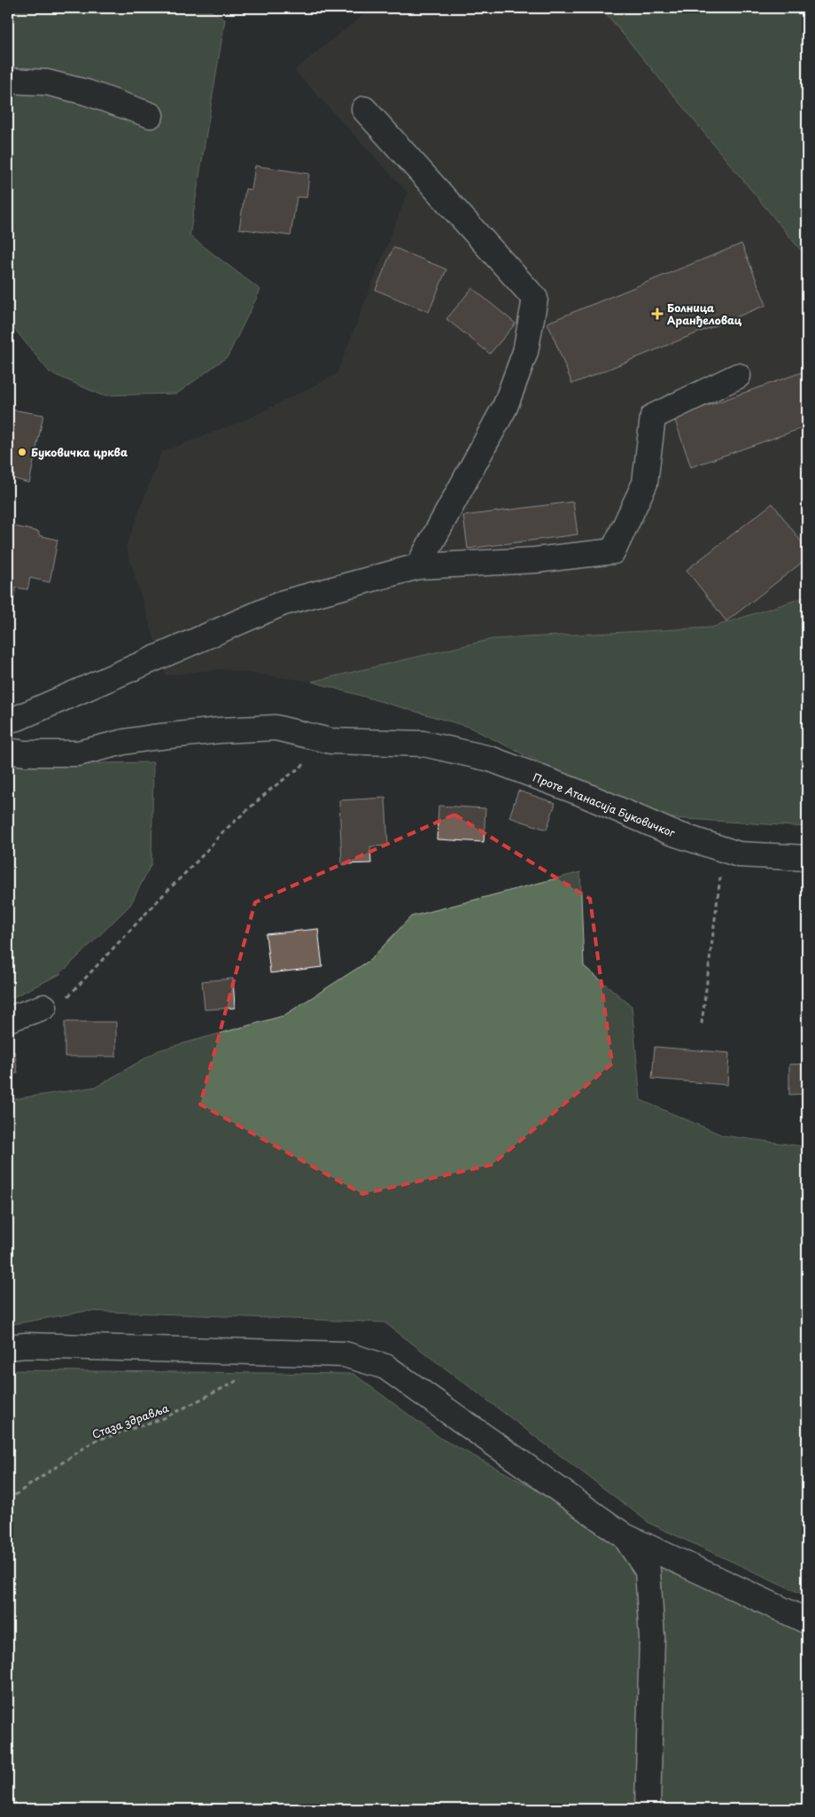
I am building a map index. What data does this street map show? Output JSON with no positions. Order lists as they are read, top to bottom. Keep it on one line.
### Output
{"streets":{"street":["Проте Атанасија Буковичког"],"path":["Стаза здравља"]},"places":{"health":["Болница Аранђеловац"],"other":["Буковичка црква"]}}
